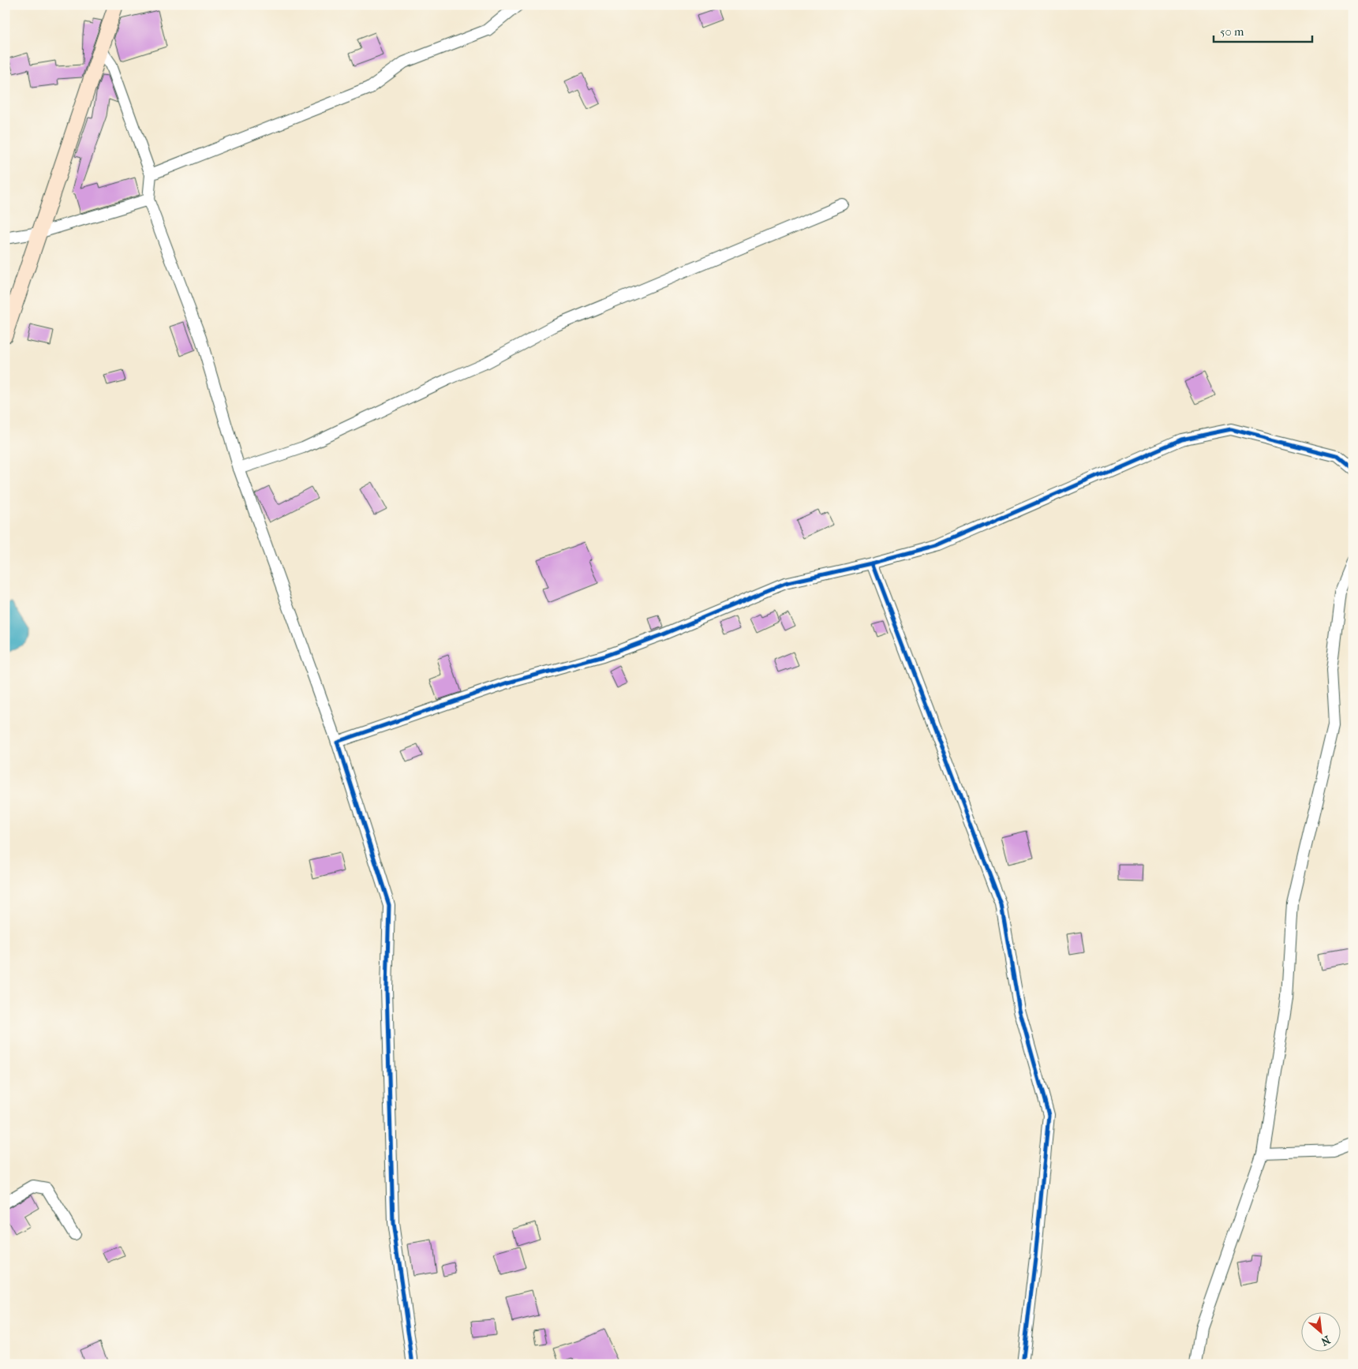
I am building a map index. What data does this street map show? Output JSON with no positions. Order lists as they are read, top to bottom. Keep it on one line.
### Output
{"scale_bar":"50 m","north":"bottom right"}
